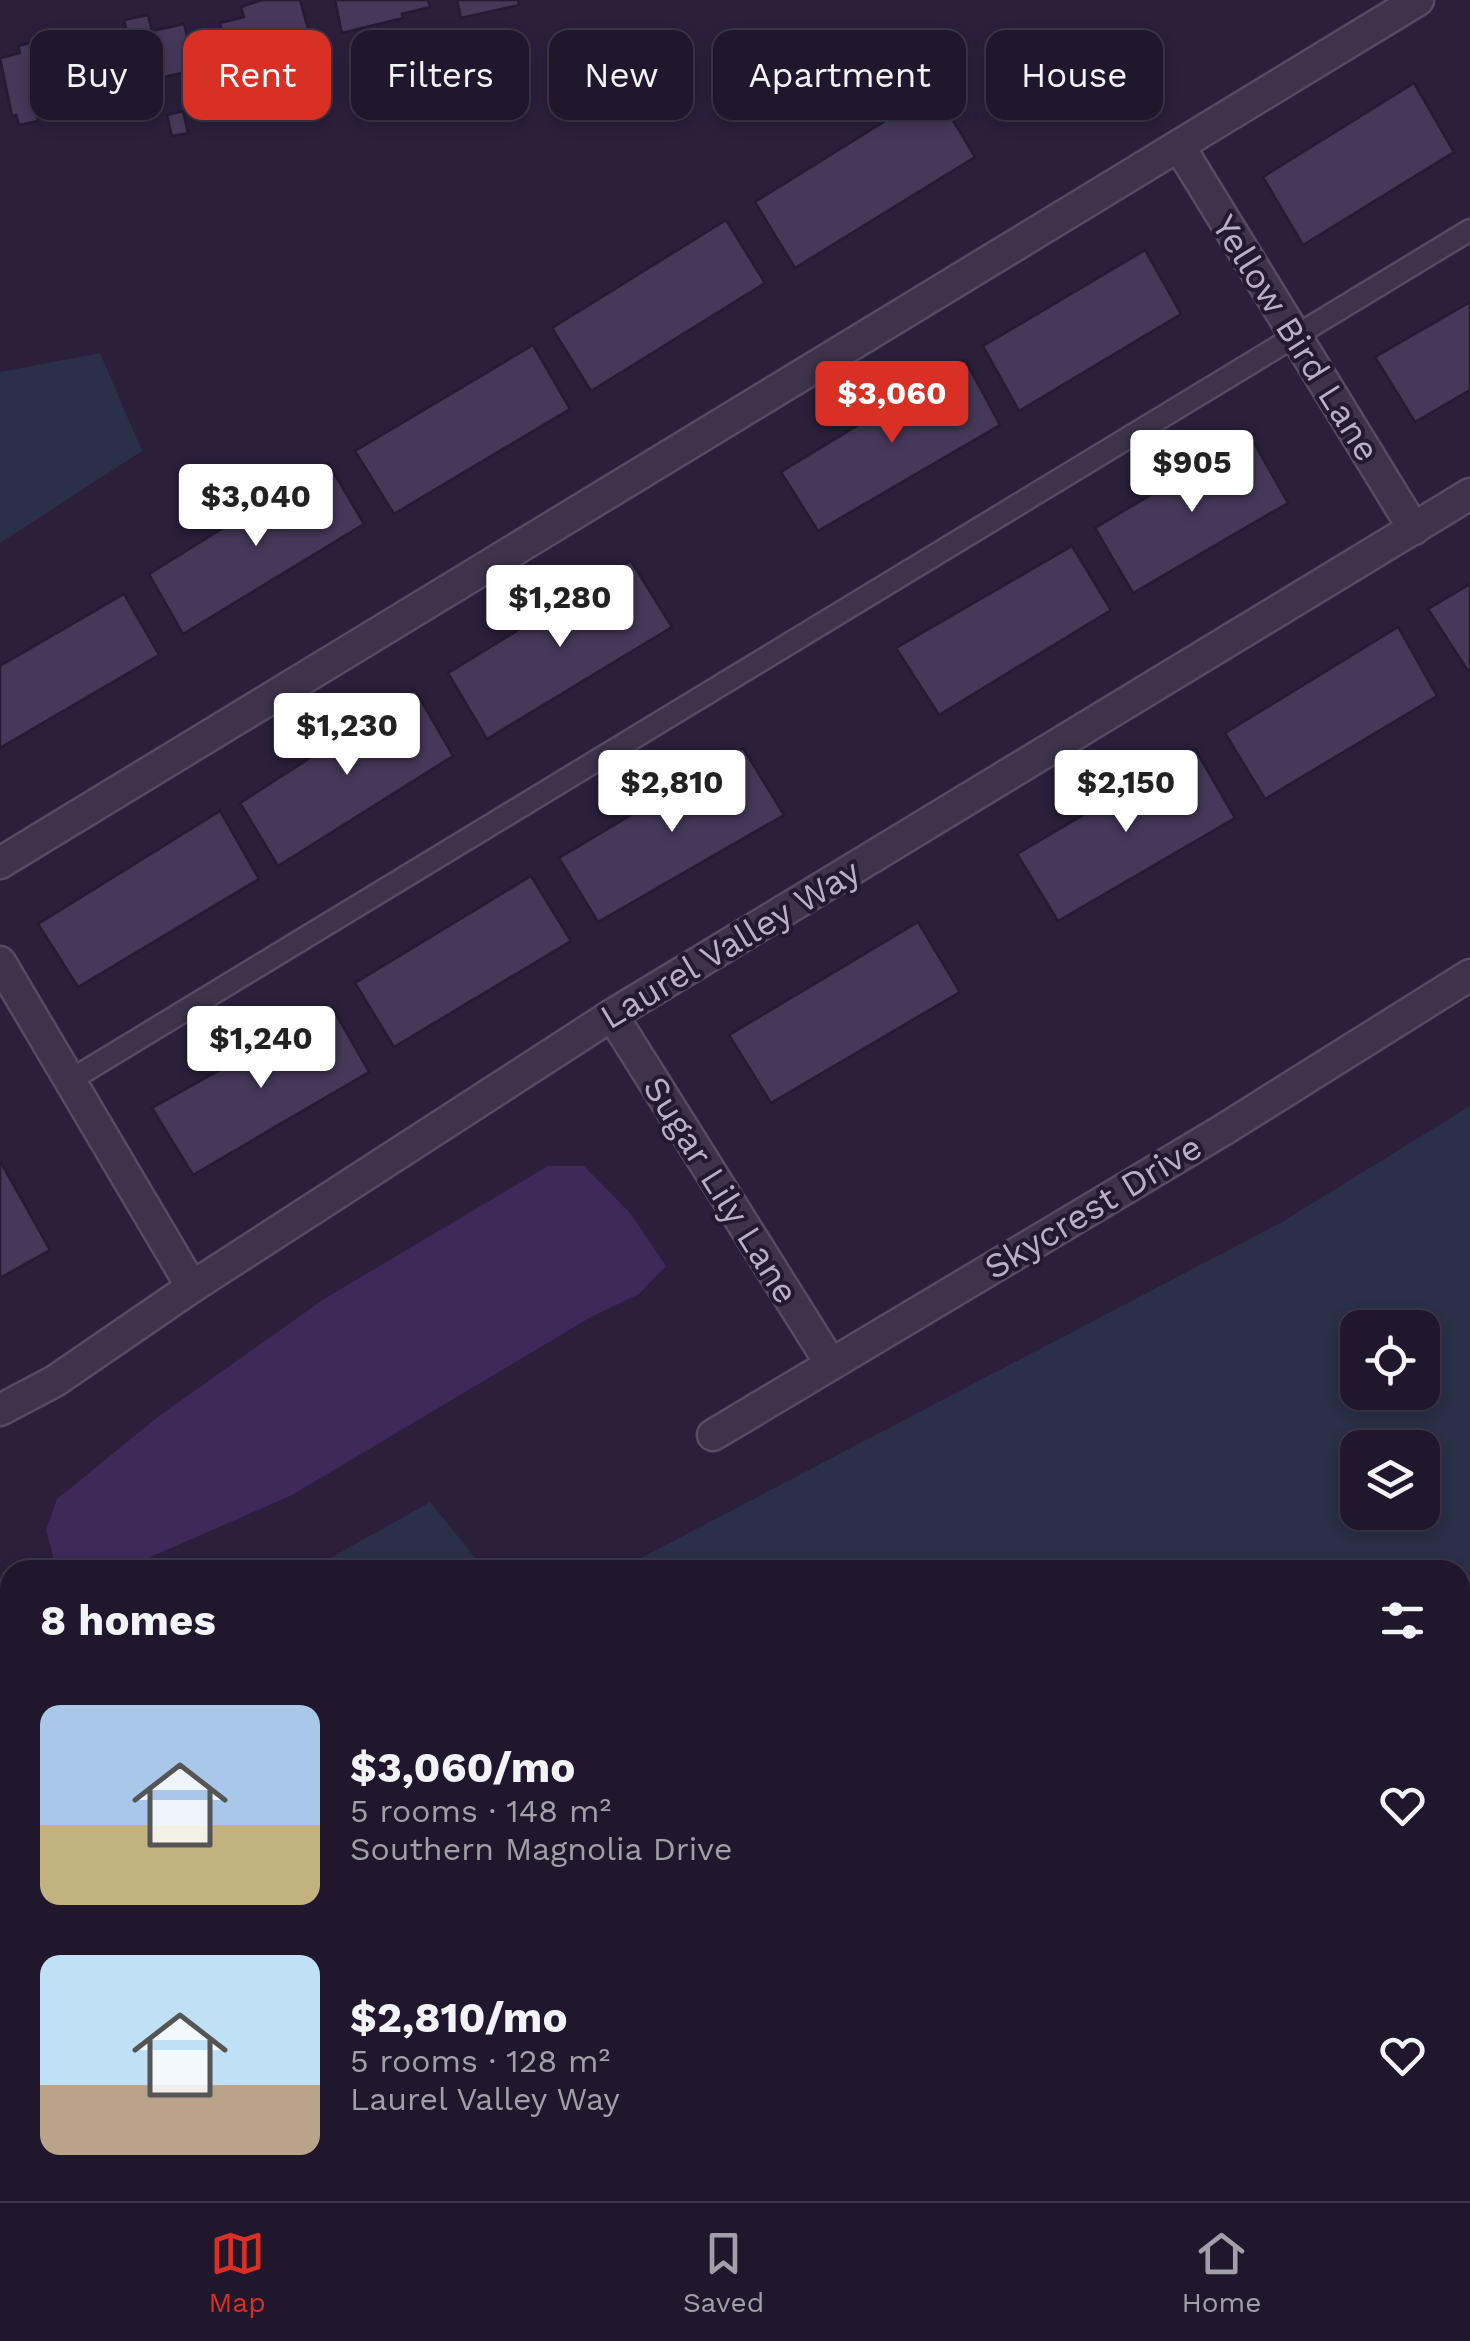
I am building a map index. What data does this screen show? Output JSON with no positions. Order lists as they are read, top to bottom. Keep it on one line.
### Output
{"streets":{"street":["Yellow Bird Lane","Laurel Valley Way","Sugar Lily Lane","Skycrest Drive"]},"crossings":[["Yellow Bird Lane","Laurel Valley Way"],["Laurel Valley Way","Sugar Lily Lane"],["Sugar Lily Lane","Skycrest Drive"]],"page":{"chip":["Buy","Rent","Filters","New","Apartment","House"],"price":["$3,060","$905","$3,040","$1,280","$1,230","$2,810","$2,150","$1,240"],"heading":"8 homes","list":[{"name":"$3,060/mo","note":"5 rooms · 148 m² · Southern Magnolia Drive"},{"name":"$2,810/mo","note":"5 rooms · 128 m² · Laurel Valley Way"}],"tabs":["Map","Saved","Home"]}}
